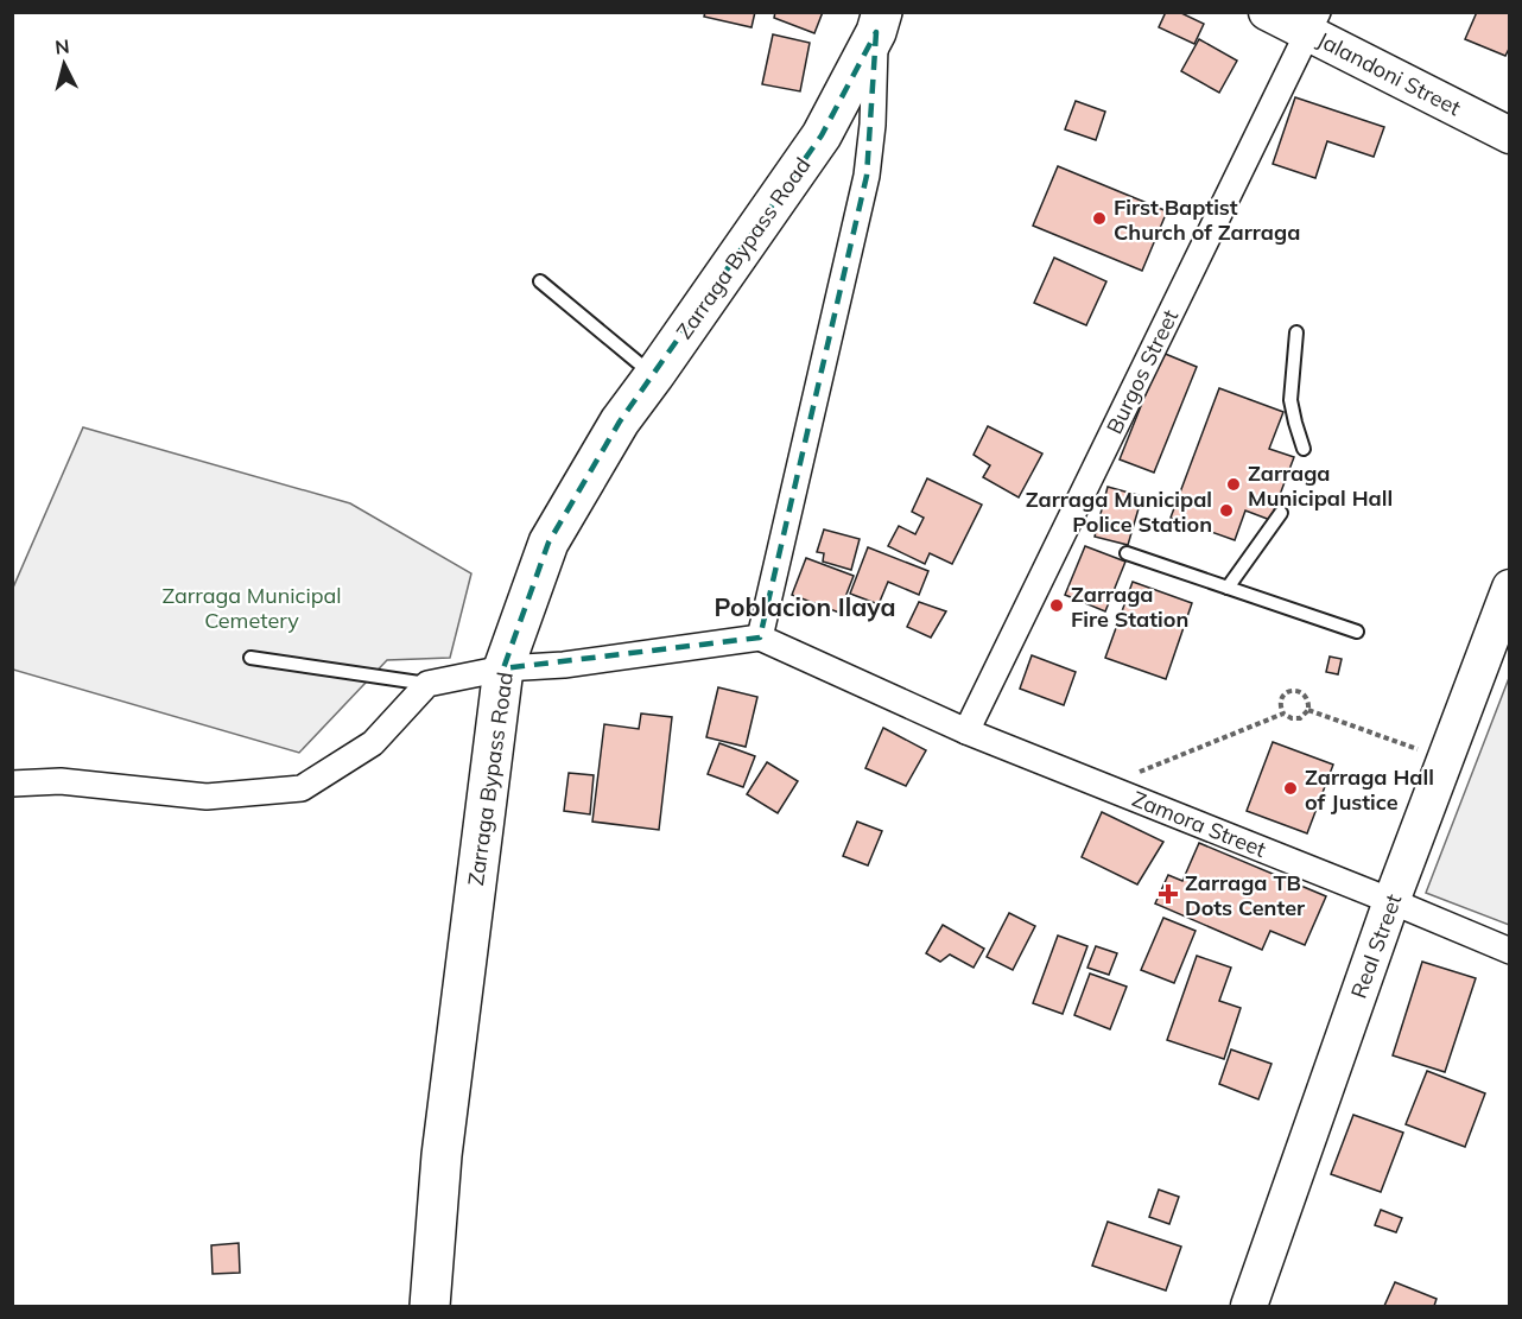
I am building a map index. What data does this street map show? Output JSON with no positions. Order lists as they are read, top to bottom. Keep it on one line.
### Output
{"streets":{"main road":["Jalandoni Street","Zarraga Bypass Road","Real Street"],"street":["Burgos Street","Zamora Street"]},"crossings":[["Jalandoni Street","Burgos Street"],["Burgos Street","Zamora Street"],["Zamora Street","Real Street"]],"districts":["Poblacion Ilaya"],"parks":["Zarraga Municipal Cemetery"],"places":{"other":["First Baptist Church of Zarraga","Zarraga Municipal Hall","Zarraga Municipal Police Station","Zarraga Fire Station","Zarraga Hall of Justice"],"health":["Zarraga TB Dots Center"]},"north":"top"}
